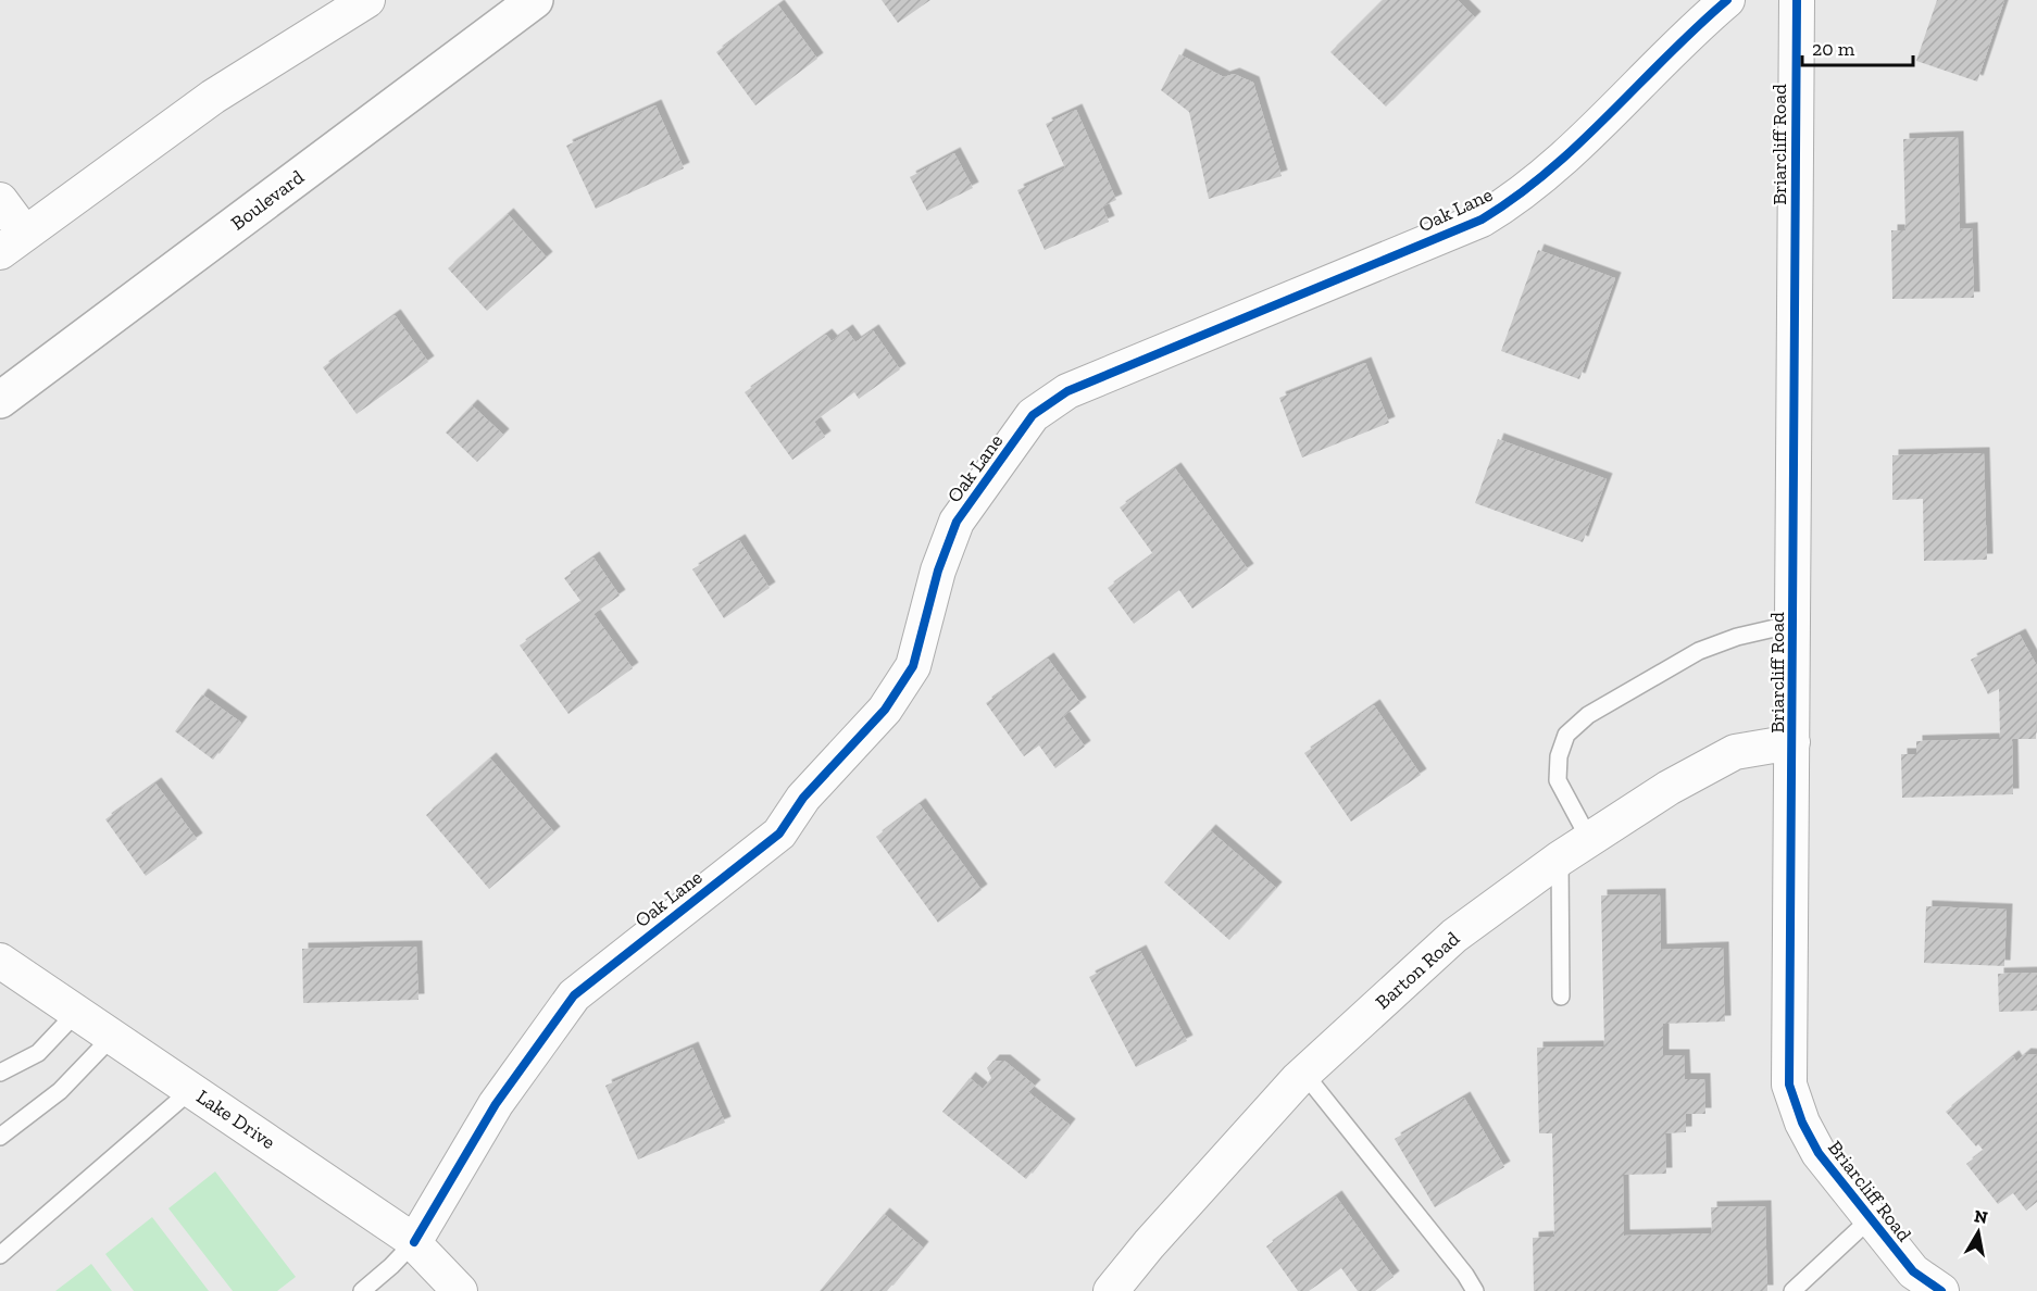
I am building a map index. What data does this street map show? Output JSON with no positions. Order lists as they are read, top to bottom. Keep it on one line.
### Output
{"streets":{"main road":["Boulevard"],"street":["Briarcliff Road","Oak Lane","Barton Road","Lake Drive"]},"crossings":[["Briarcliff Road","Barton Road"],["Oak Lane","Lake Drive"]],"scale_bar":"20 m","north":"top"}
